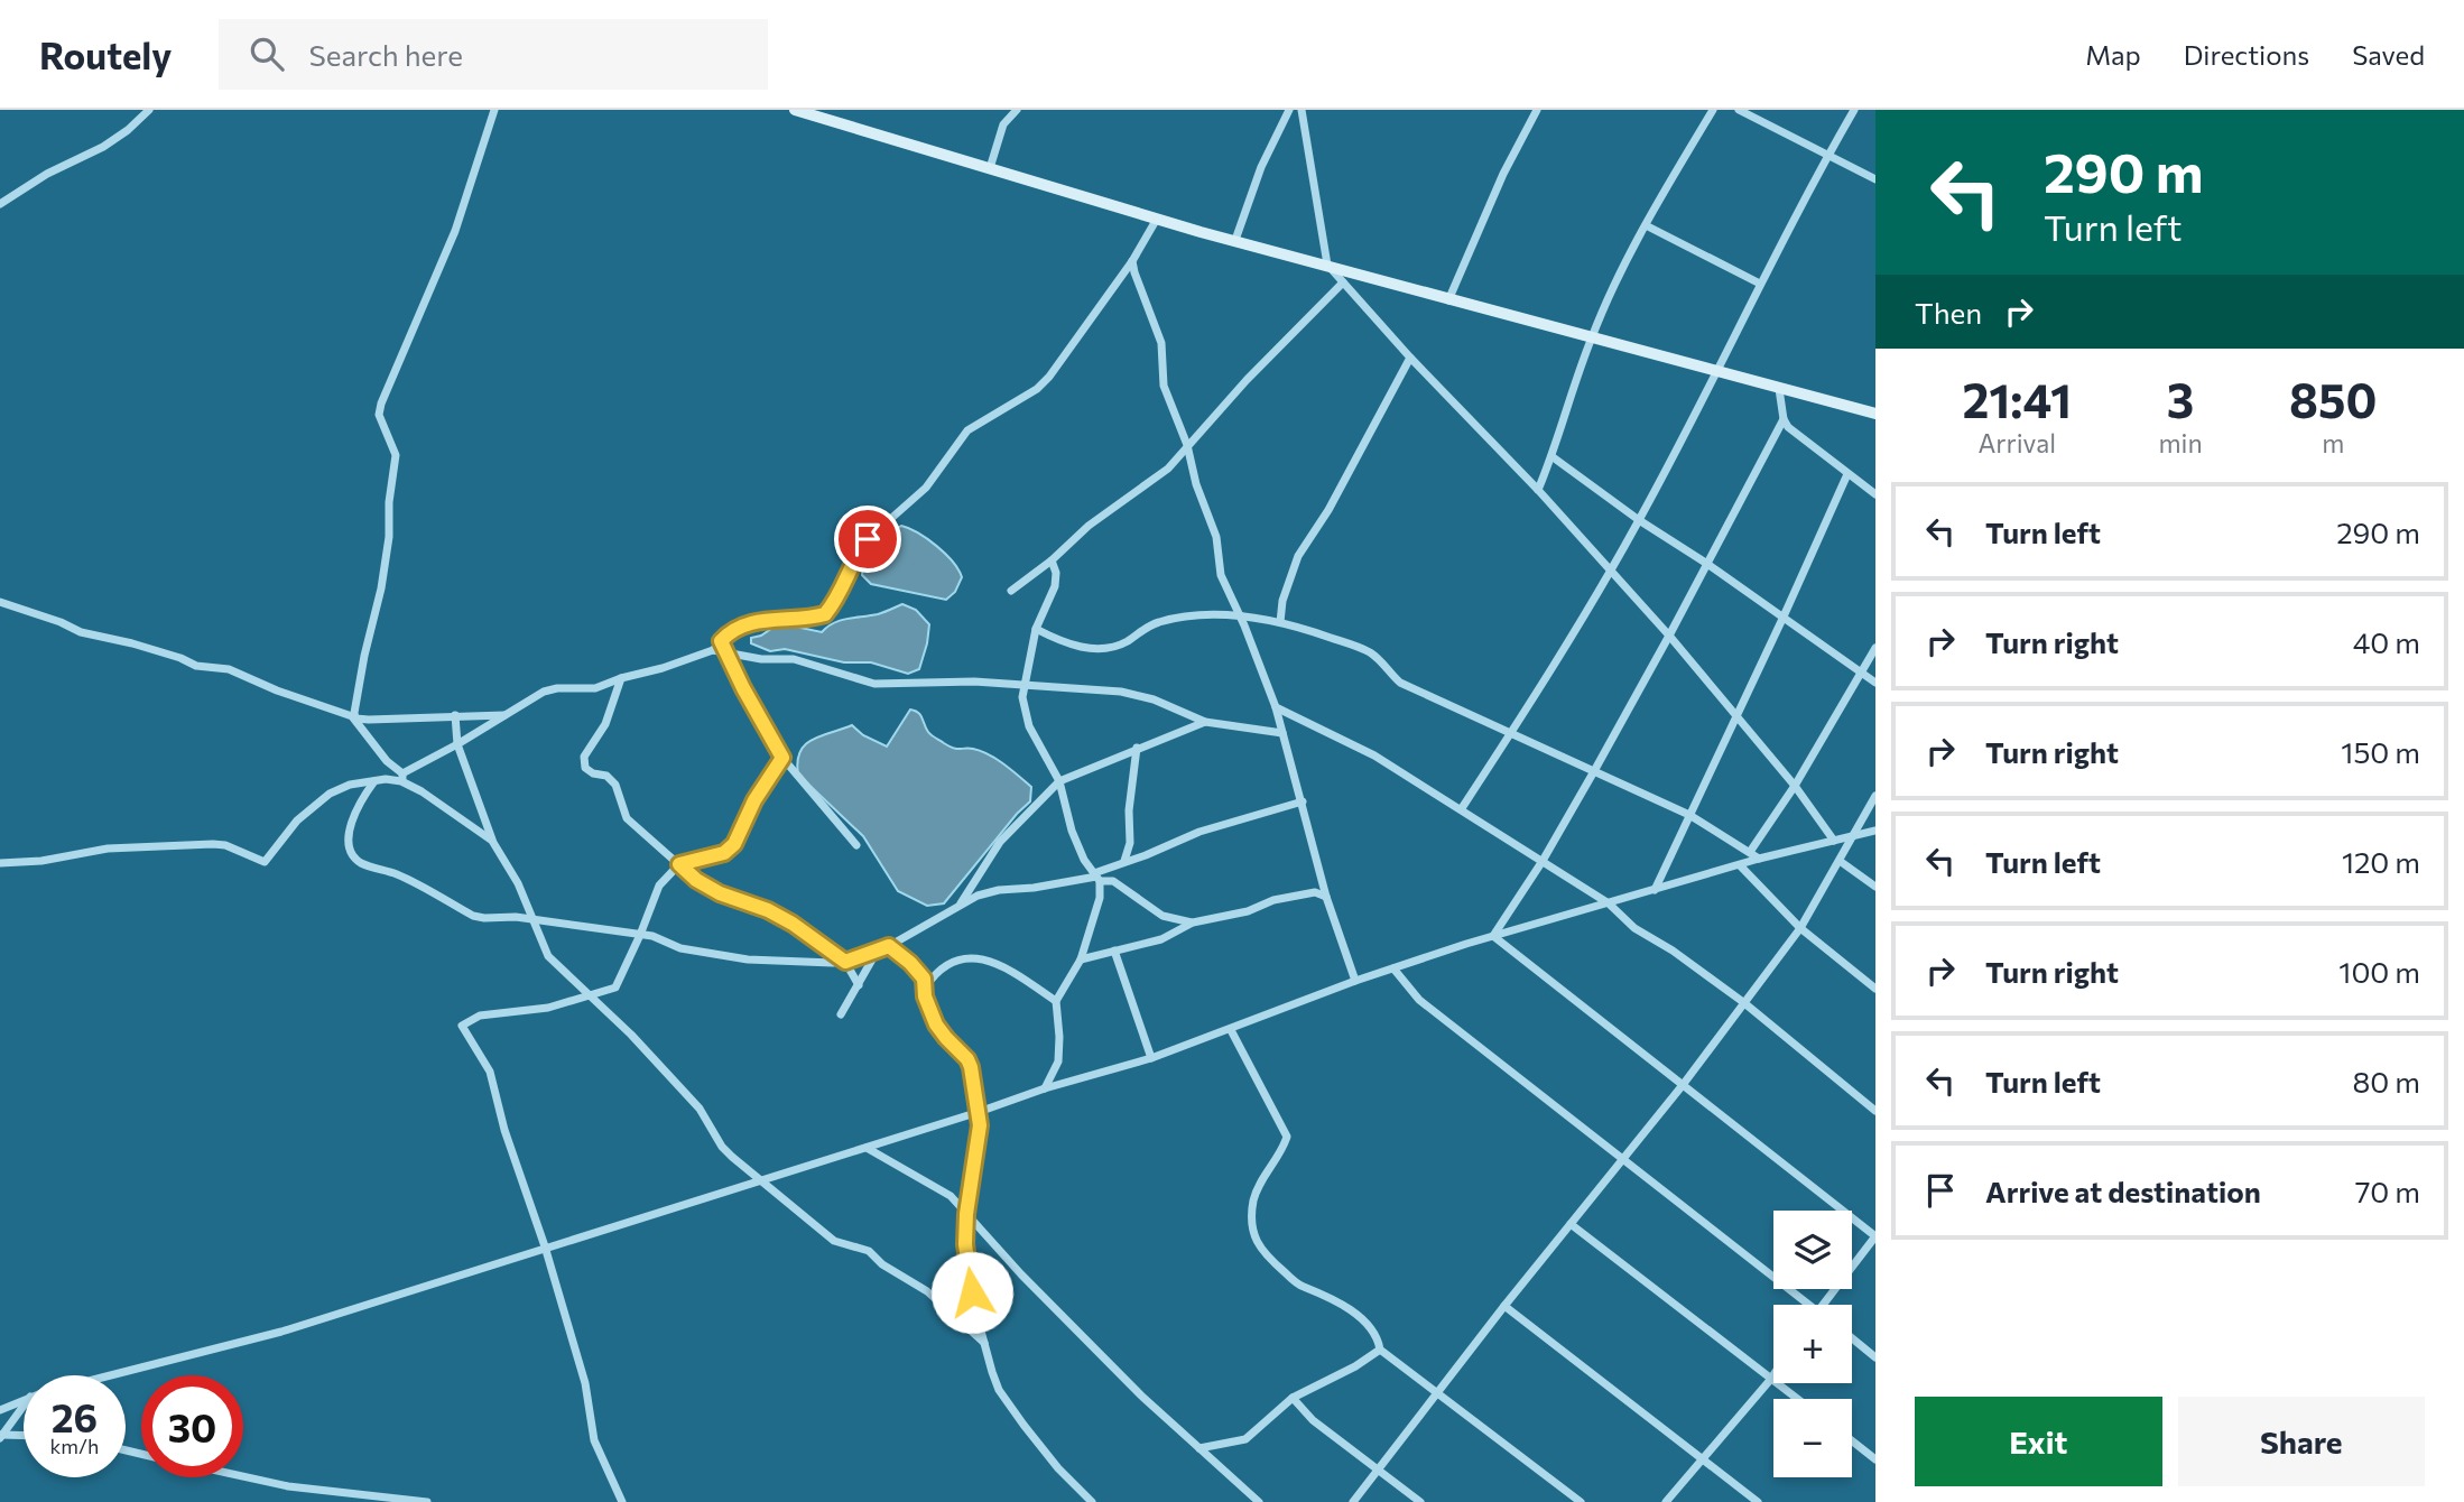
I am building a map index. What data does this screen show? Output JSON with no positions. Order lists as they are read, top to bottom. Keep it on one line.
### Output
{"page":{"header":"Routely","search":"Search here","nav":["Map","Directions","Saved"],"turn":["290 m","Turn left"],"then":"Then","eta":["21:41","Arrival","3","min","850","m"],"list":[{"name":"Turn left","value":"290 m"},{"name":"Turn right","value":"40 m"},{"name":"Turn right","value":"150 m"},{"name":"Turn left","value":"120 m"},{"name":"Turn right","value":"100 m"},{"name":"Turn left","value":"80 m"},{"name":"Arrive at destination","value":"70 m"}],"map_buttons":["+","−"],"speed":"26 km/h","limit":"30","buttons":["Exit","Share"]}}
